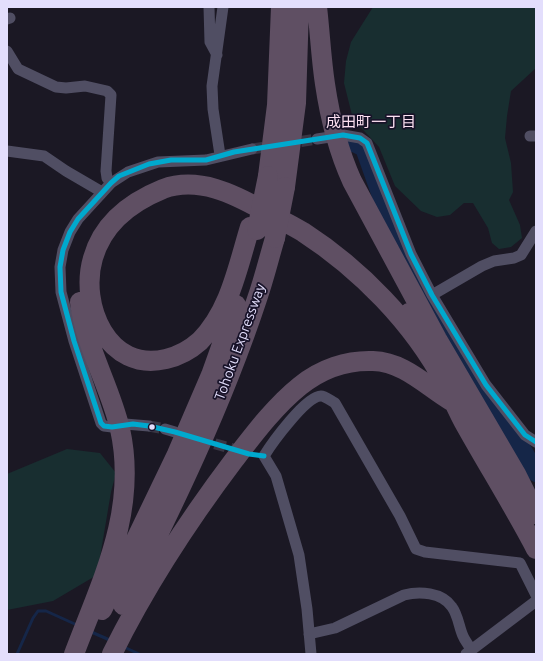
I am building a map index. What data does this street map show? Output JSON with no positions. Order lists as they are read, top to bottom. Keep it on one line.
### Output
{"streets":{"highway":["Tohoku Expressway"]},"districts":["成田町一丁目"]}
